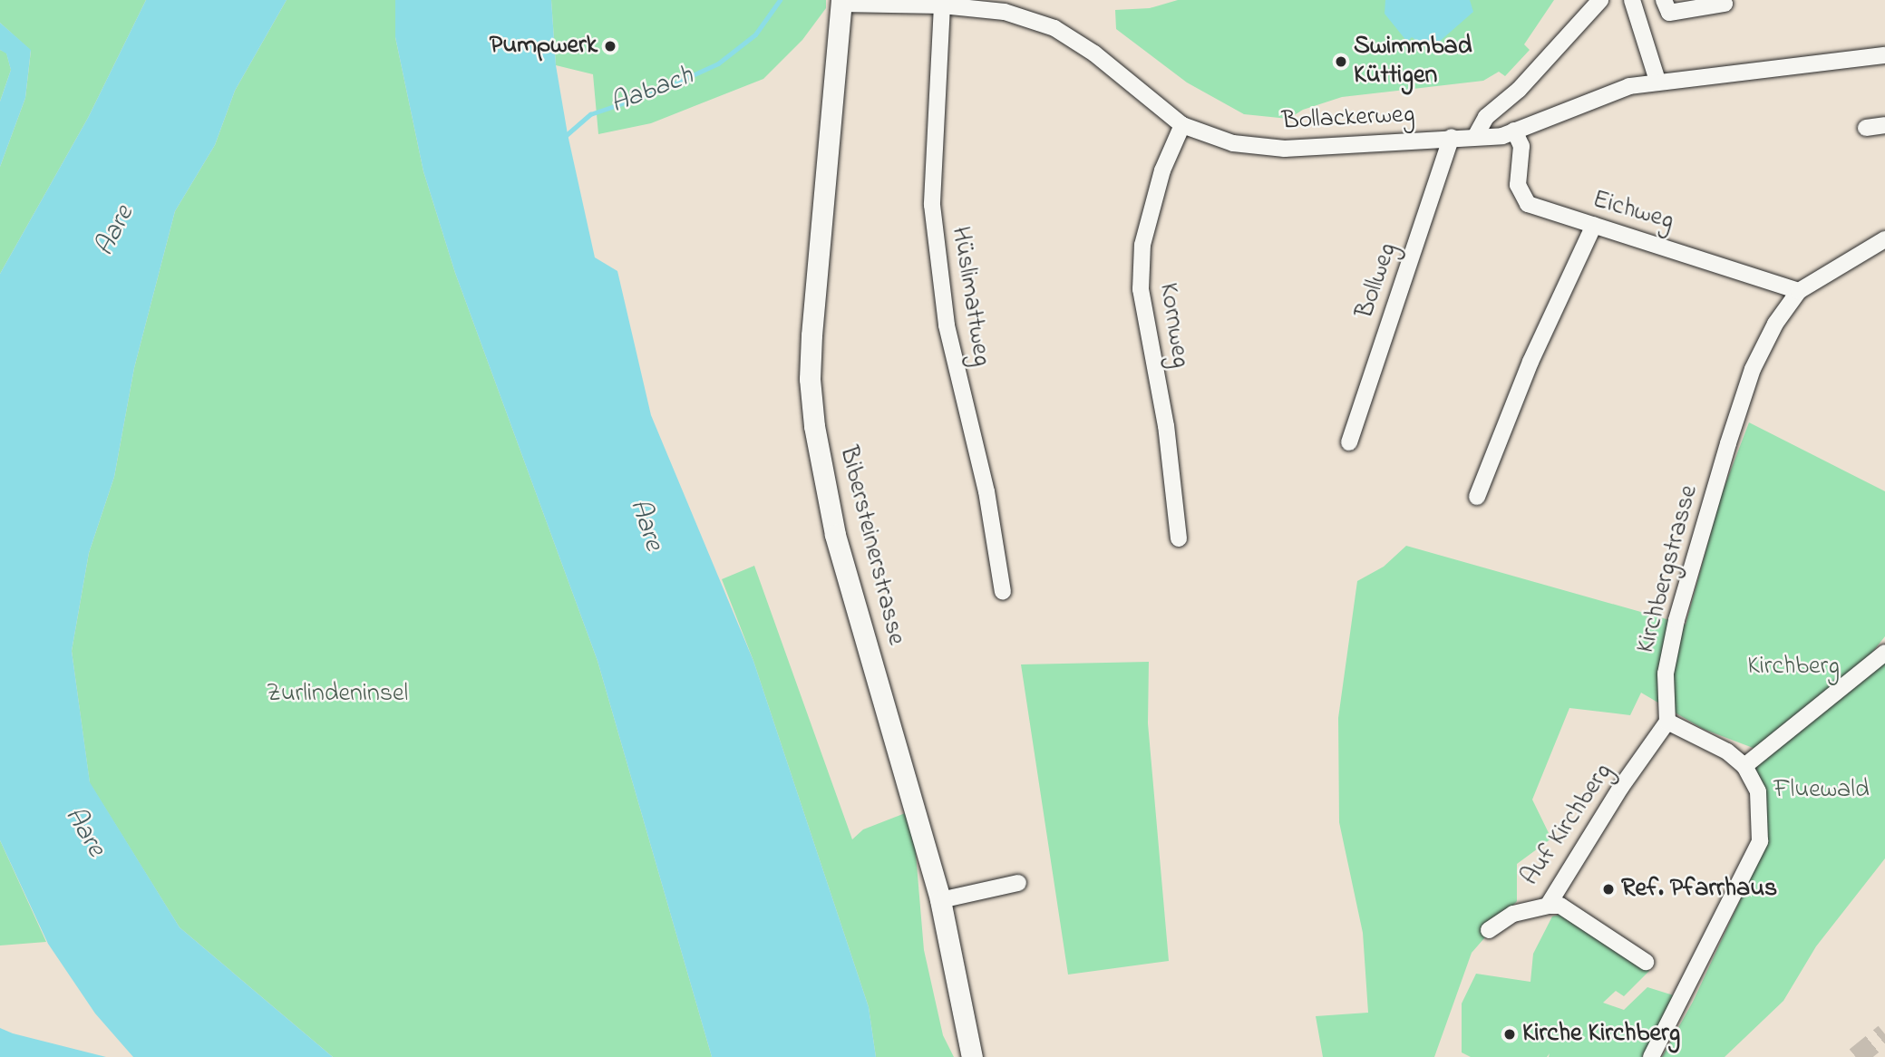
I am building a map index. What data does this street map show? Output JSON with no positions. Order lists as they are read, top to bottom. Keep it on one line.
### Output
{"streets":{"main road":["Bibersteinerstrasse"],"street":["Bollackerweg","Eichweg","Bollweg","Hüslimattweg","Kornweg","Kirchbergstrasse","Auf Kirchberg"]},"crossings":[["Bollackerweg","Eichweg"],["Bollackerweg","Bollweg"],["Bollackerweg","Hüslimattweg"],["Bollackerweg","Kornweg"],["Bollackerweg","Bibersteinerstrasse"],["Eichweg","Kirchbergstrasse"],["Kirchbergstrasse","Auf Kirchberg"]],"water":["Aabach","Aare"],"parks":["Kirchberg","Zurlindeninsel","Fluewald"],"places":["Pumpwerk","Swimmbad Küttigen","Ref. Pfarrhaus","Kirche Kirchberg"]}
